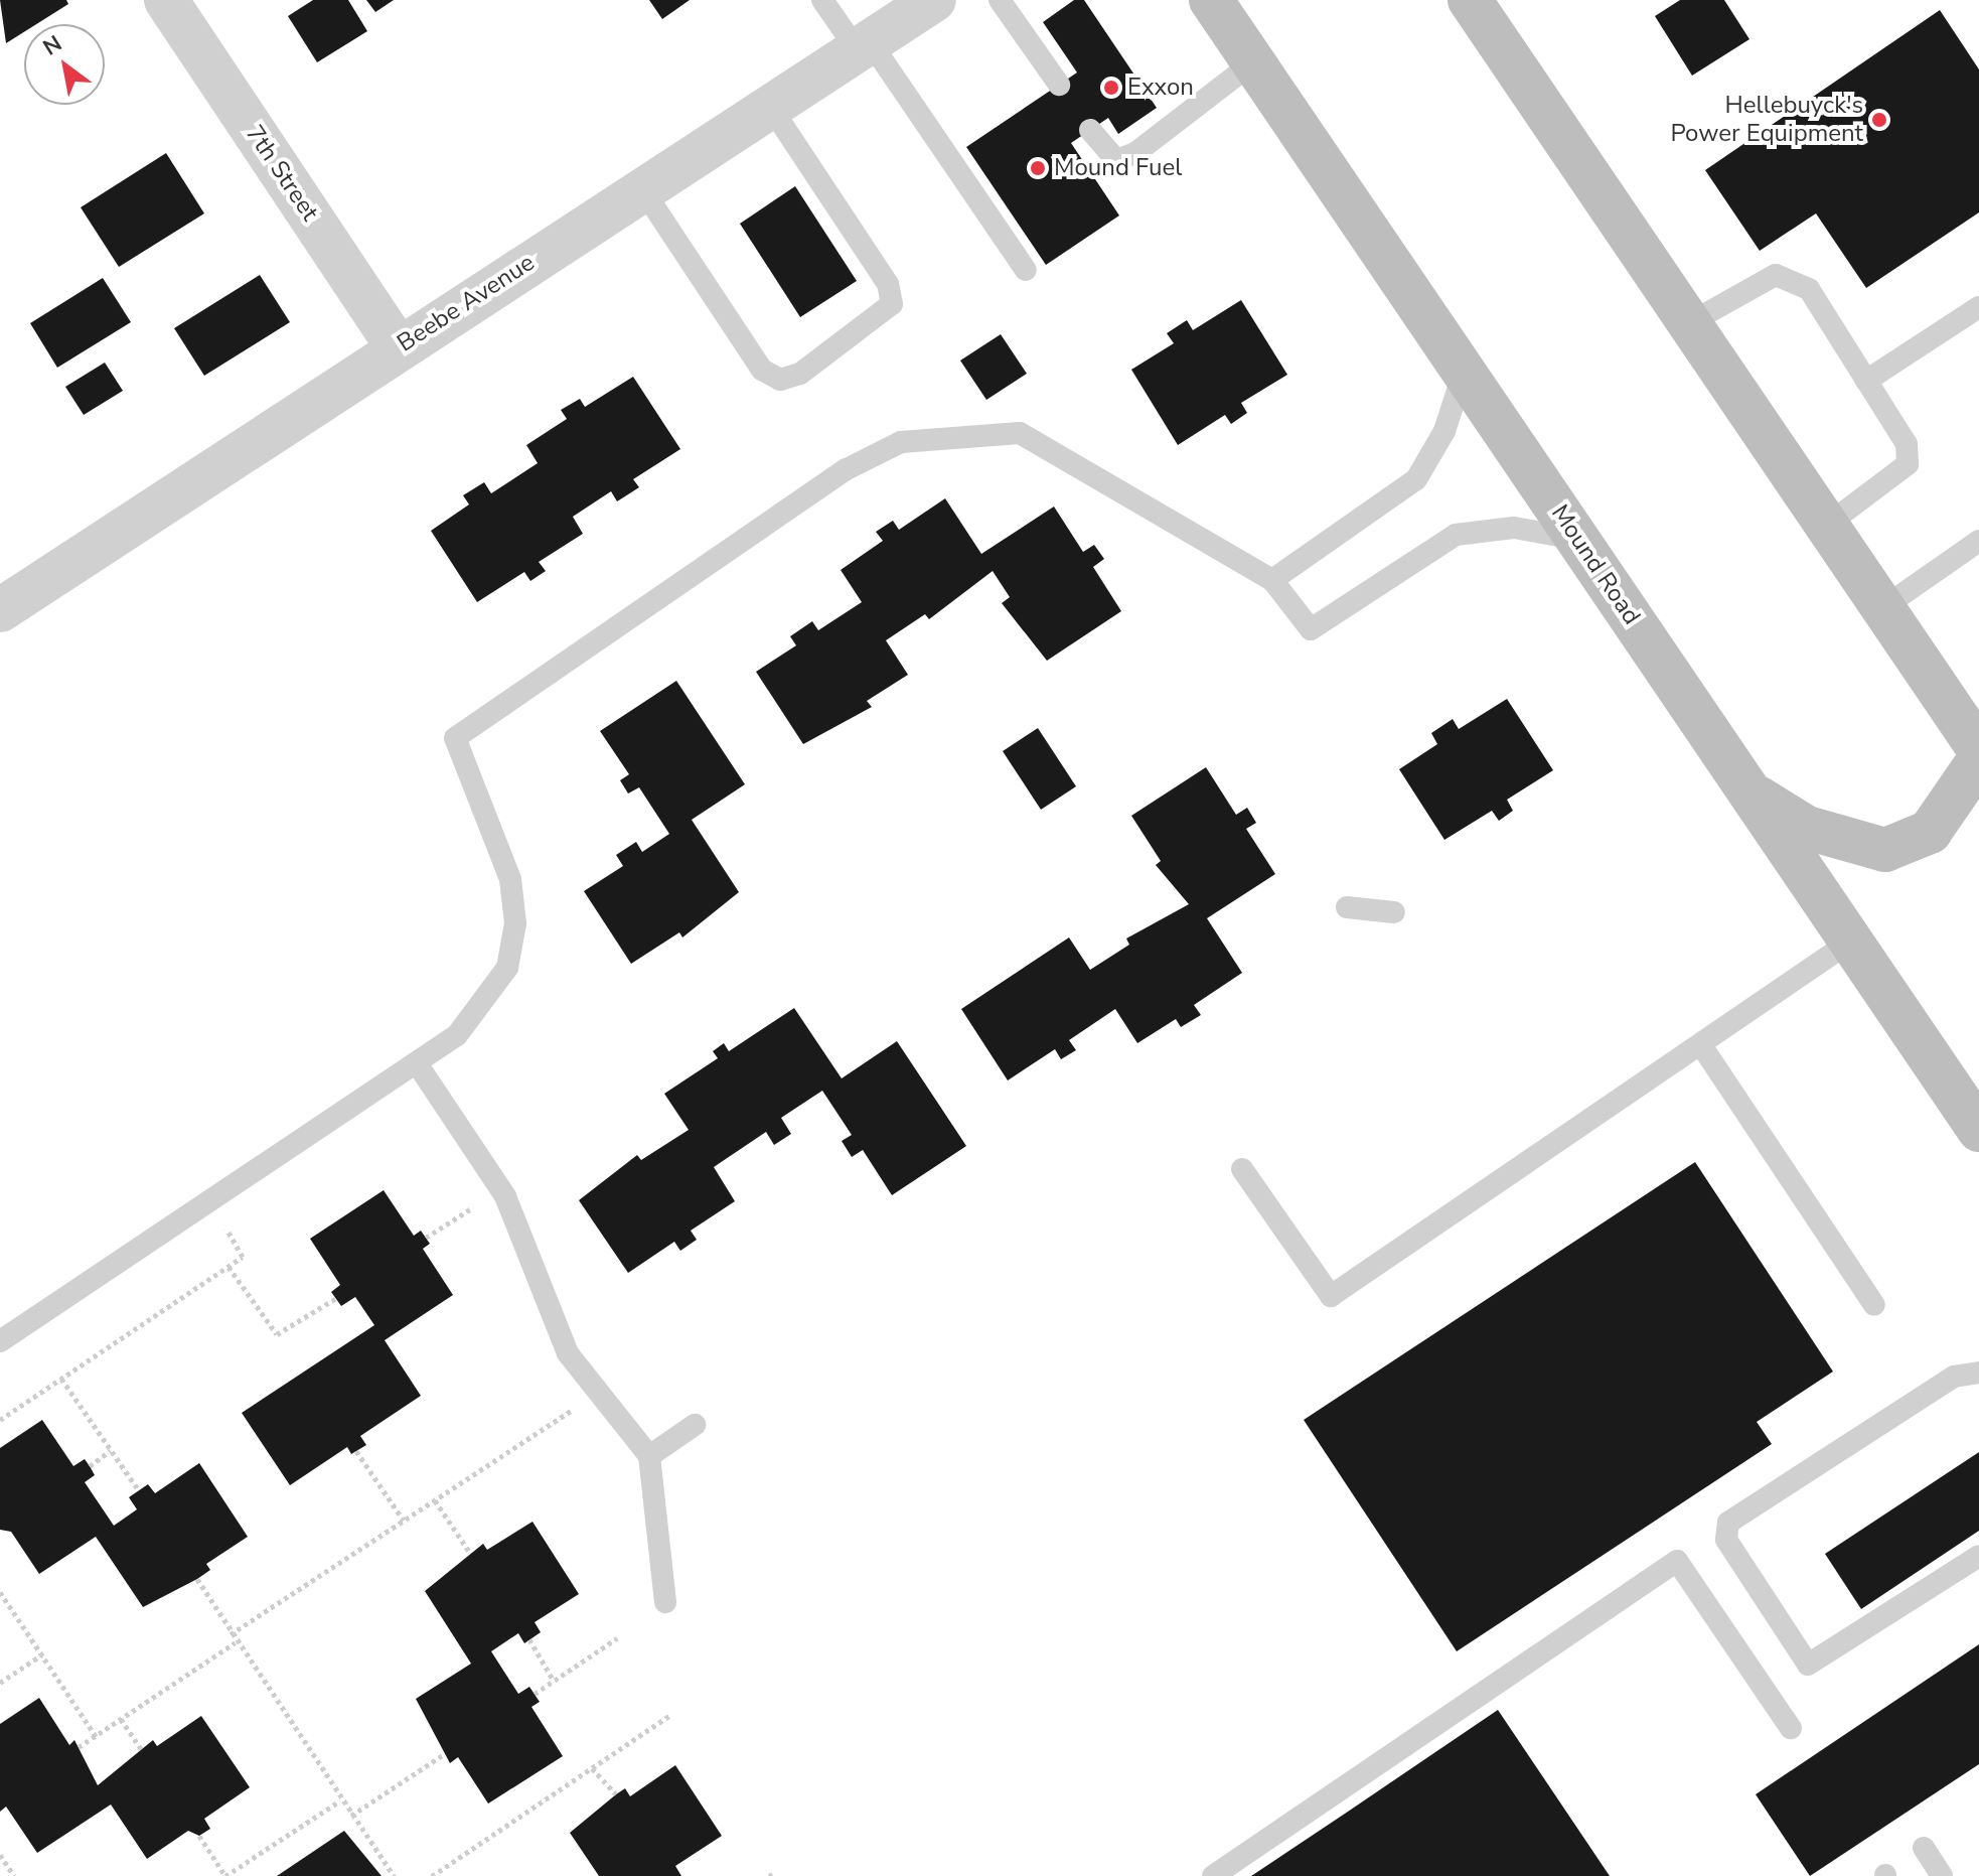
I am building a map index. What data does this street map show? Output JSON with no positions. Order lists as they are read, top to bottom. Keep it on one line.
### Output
{"streets":{"main road":["Mound Road"],"street":["7th Street","Beebe Avenue"]},"crossings":[["7th Street","Beebe Avenue"]],"places":["Exxon","Hellebuyck's Power Equipment","Mound Fuel"],"north":"top left"}
